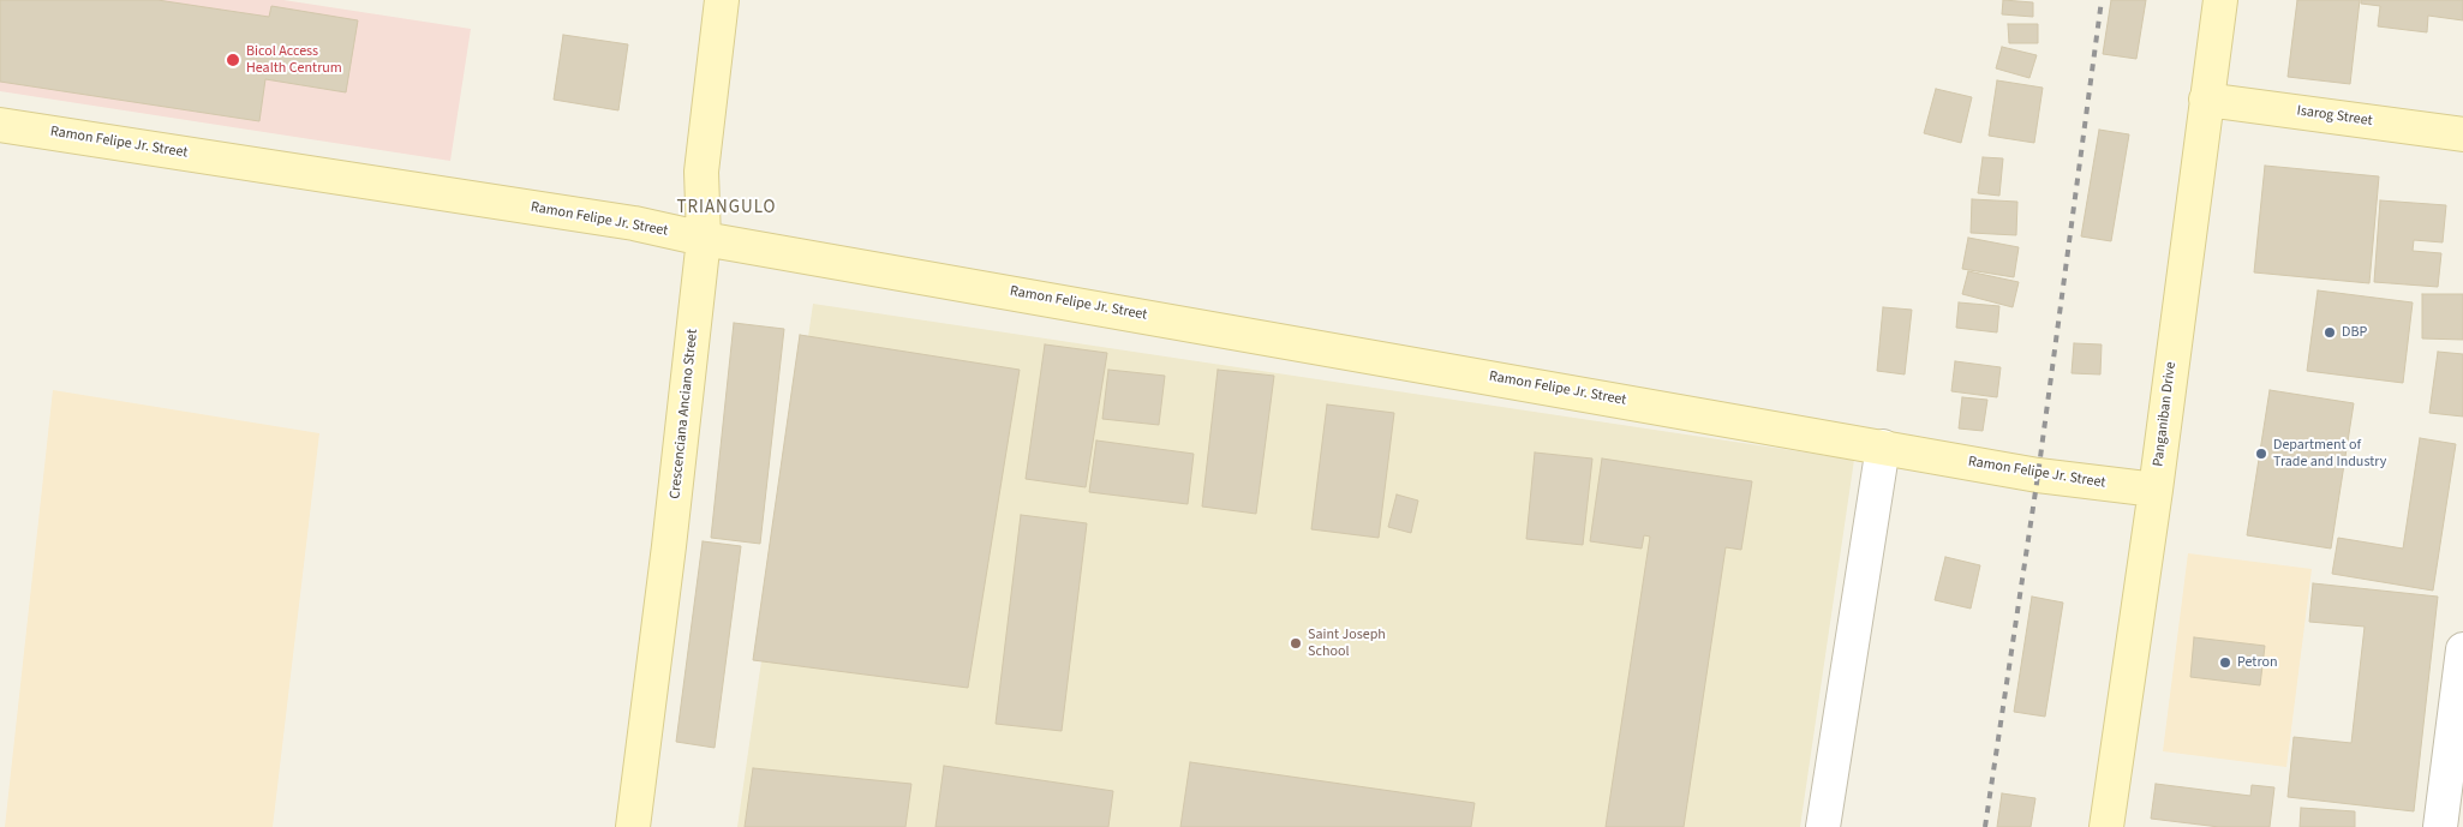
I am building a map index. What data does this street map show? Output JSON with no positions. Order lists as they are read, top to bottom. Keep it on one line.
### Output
{"streets":{"street":["Isarog Street","Ramon Felipe Jr. Street","Crescenciana Anciano Street","Panganiban Drive"]},"crossings":[["Isarog Street","Panganiban Drive"],["Ramon Felipe Jr. Street","Crescenciana Anciano Street"],["Ramon Felipe Jr. Street","Panganiban Drive"]],"districts":["TRIANGULO"],"places":["Bicol Access Health Centrum","DBP","Department of Trade and Industry","Saint Joseph School","Petron"]}
